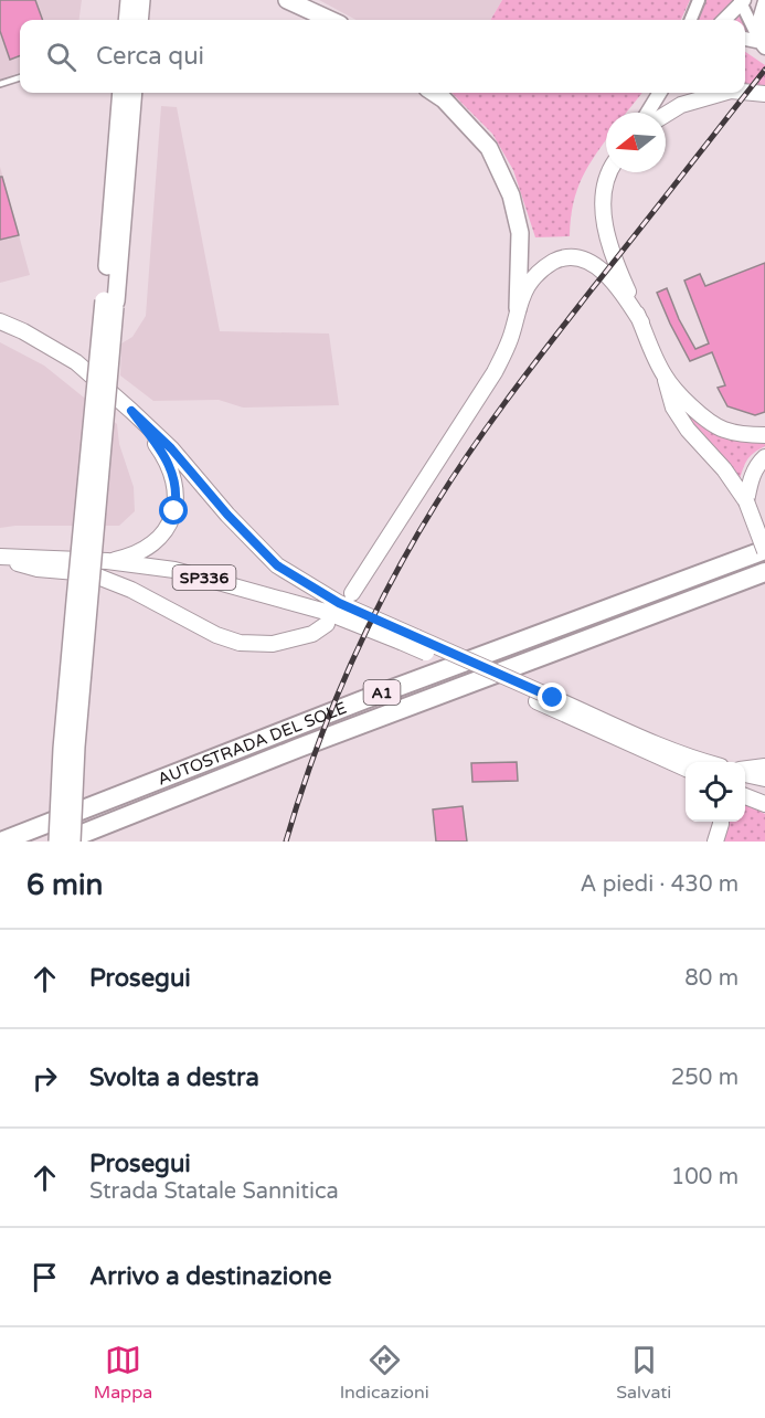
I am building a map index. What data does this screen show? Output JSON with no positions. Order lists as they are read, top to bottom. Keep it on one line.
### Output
{"streets":{"highway":["A1","AUTOSTRADA DEL SOLE"],"main road":["SP336"]},"north":"left","page":{"search":"Cerca qui","heading":["6 min","A piedi · 430 m"],"list":[["Prosegui","80 m"],["Svolta a destra","250 m"],["Prosegui","Strada Statale Sannitica","100 m"],"Arrivo a destinazione"],"nav":["Mappa","Indicazioni","Salvati"]}}
